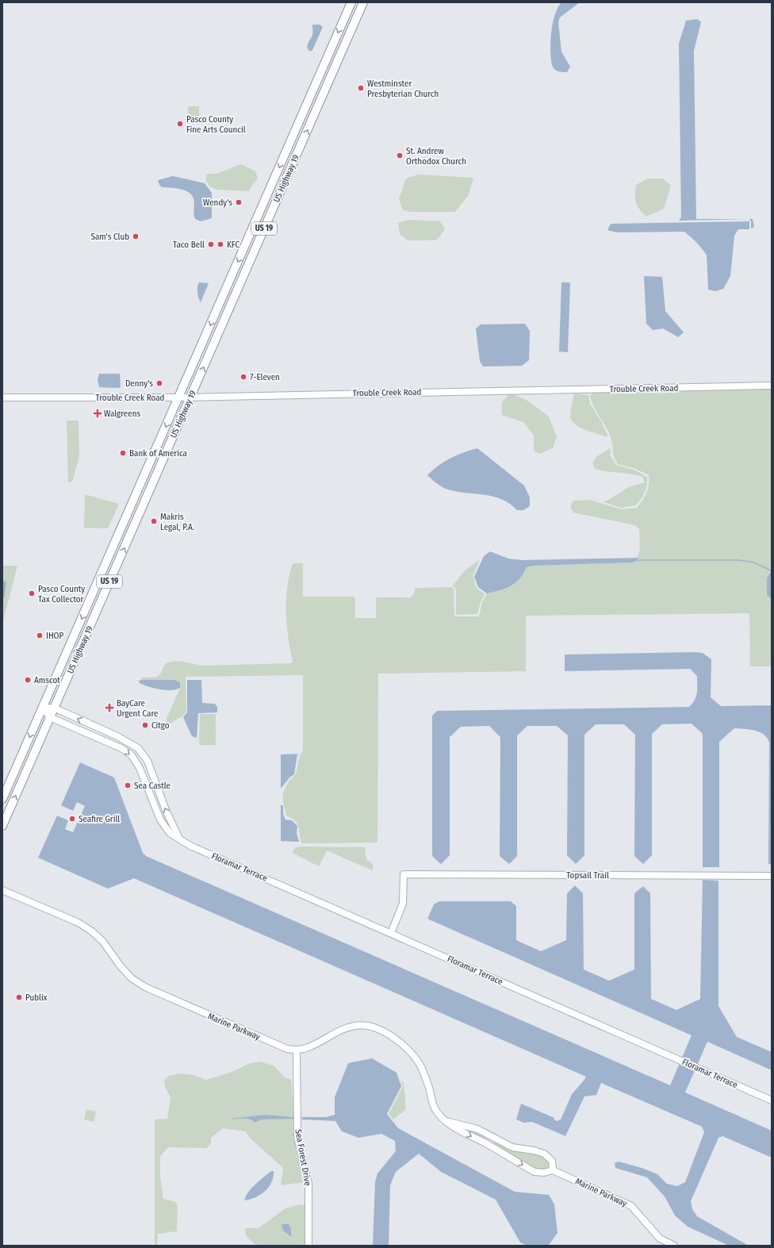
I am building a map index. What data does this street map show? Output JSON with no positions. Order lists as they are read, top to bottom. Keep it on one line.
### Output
{"streets":{"highway":["US Highway 19","US 19"],"street":["Trouble Creek Road","Floramar Terrace","Topsail Trail","Marine Parkway","Sea Forest Drive"]},"crossings":[["US Highway 19","Trouble Creek Road"],["US Highway 19","Floramar Terrace"],["Floramar Terrace","Topsail Trail"],["Marine Parkway","Sea Forest Drive"]],"places":{"other":["Westminster Presbyterian Church","Pasco County Fine Arts Council","St. Andrew Orthodox Church","Wendy's","Sam's Club","Taco Bell","KFC","7-Eleven","Denny's","Bank of America","Makris Legal, P.A.","Pasco County Tax Collector","IHOP","Amscot","Citgo","Sea Castle","Seafire Grill","Publix"],"health":["Walgreens","BayCare Urgent Care"]}}
